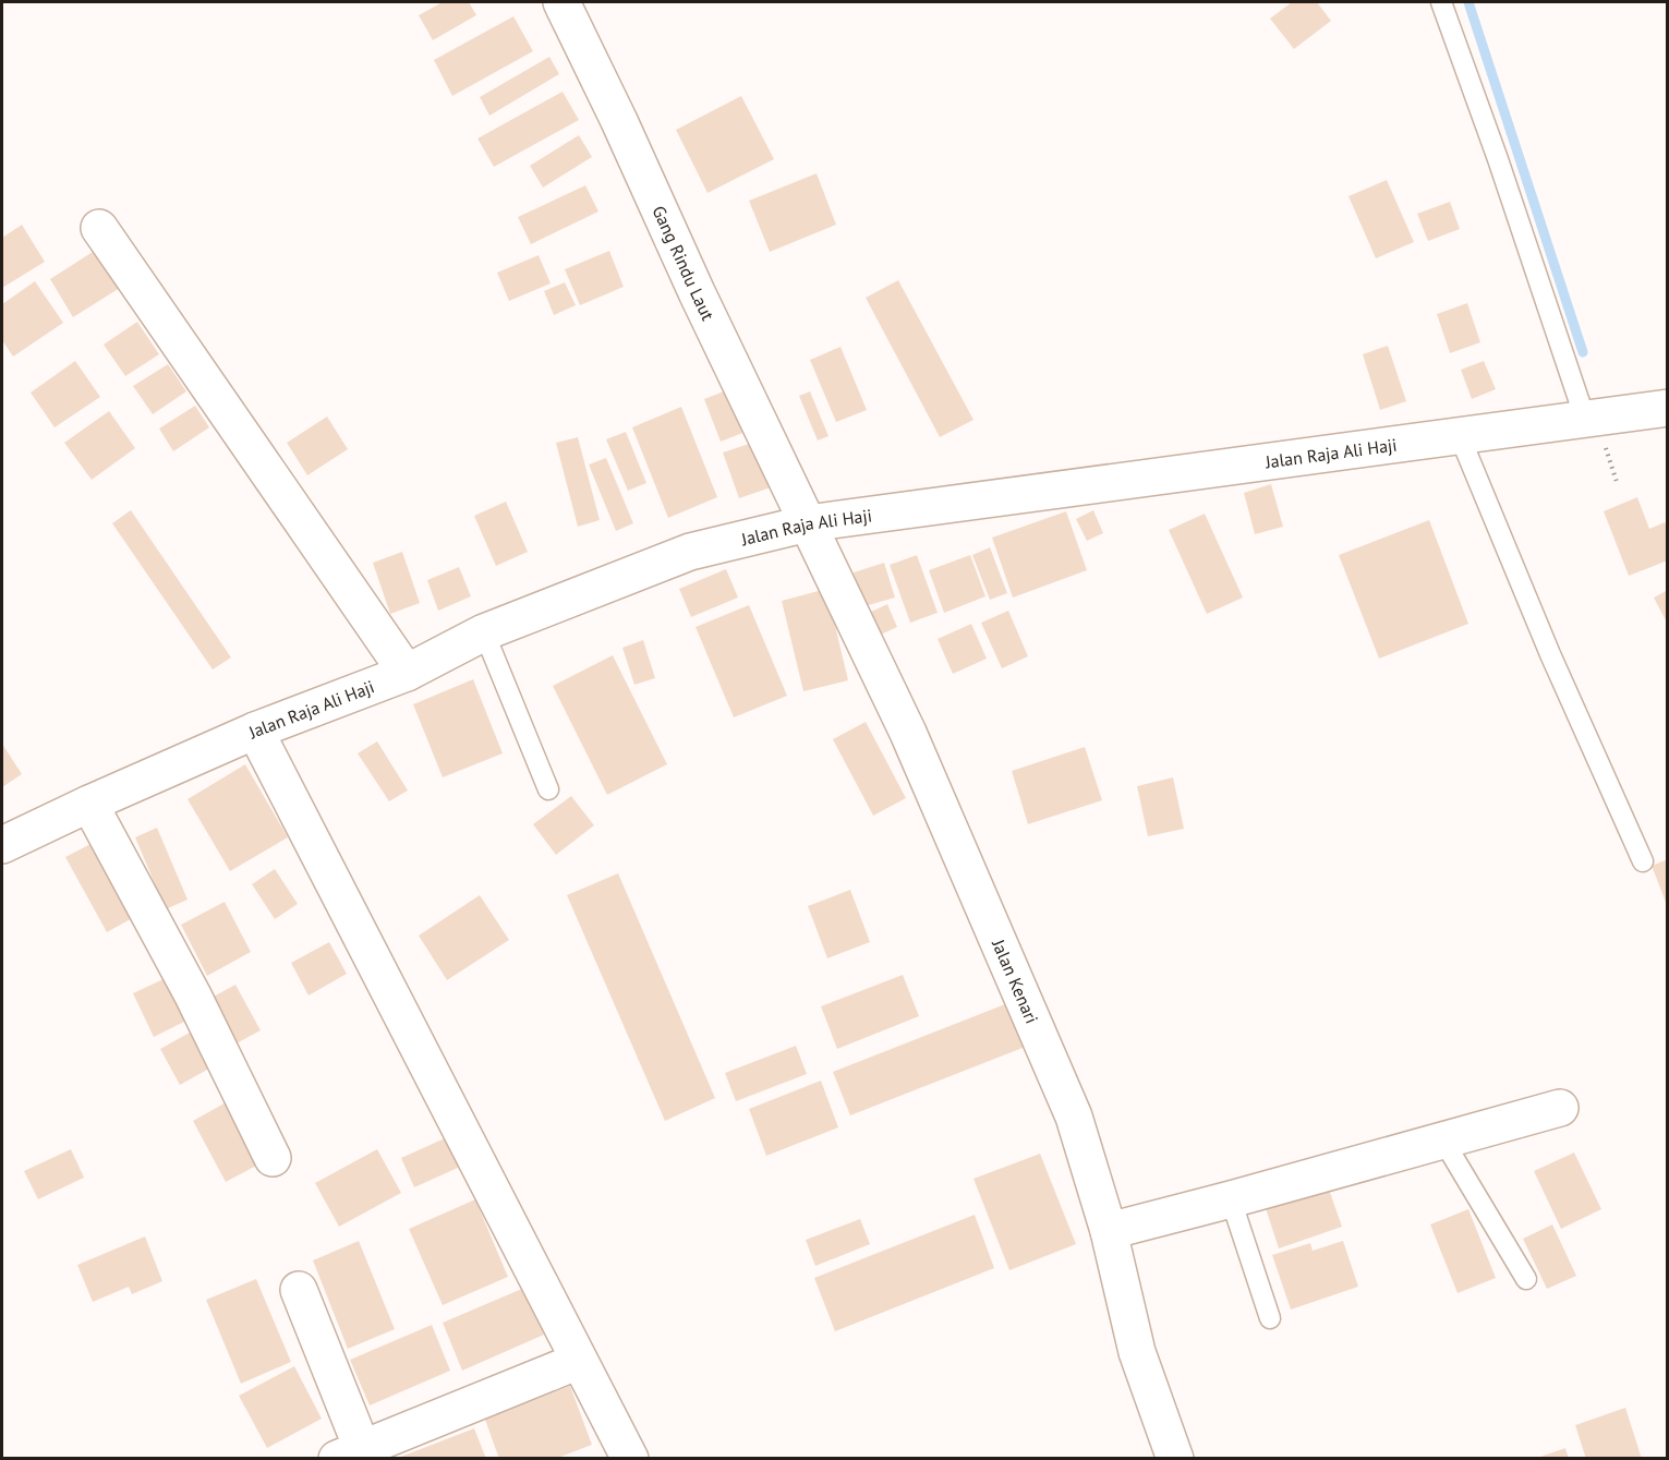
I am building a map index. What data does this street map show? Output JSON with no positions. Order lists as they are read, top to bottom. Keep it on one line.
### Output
{"streets":{"street":["Gang Rindu Laut","Jalan Raja Ali Haji","Jalan Kenari"]},"crossings":[["Gang Rindu Laut","Jalan Raja Ali Haji"],["Gang Rindu Laut","Jalan Kenari"],["Jalan Raja Ali Haji","Jalan Kenari"]]}
